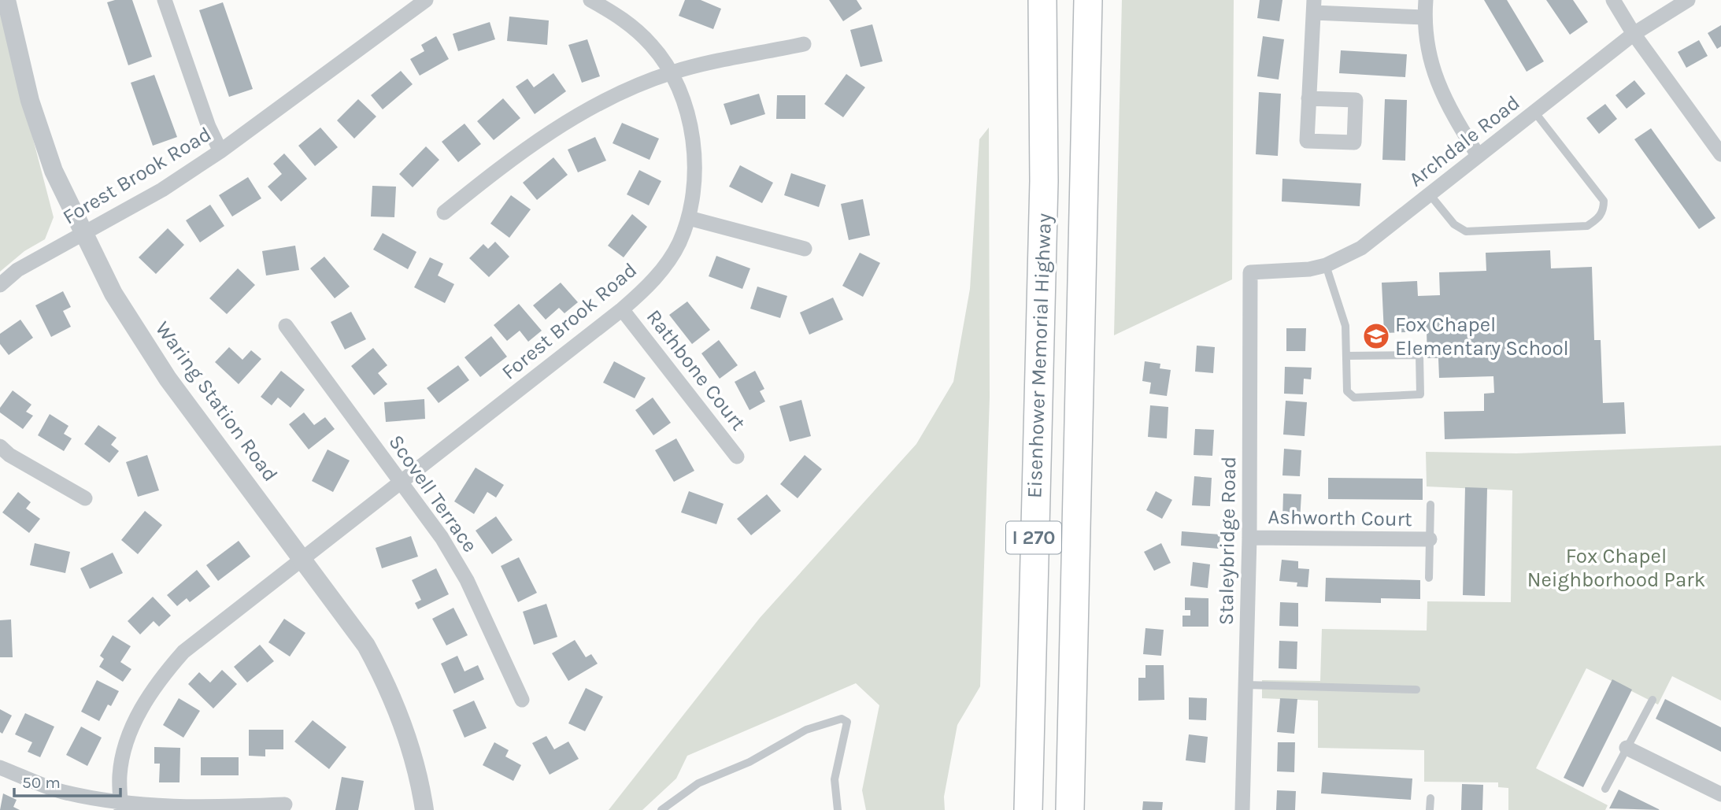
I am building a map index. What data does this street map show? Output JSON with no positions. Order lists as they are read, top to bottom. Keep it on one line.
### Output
{"streets":{"highway":["Eisenhower Memorial Highway","I 270"],"street":["Archdale Road","Forest Brook Road","Rathbone Court","Waring Station Road","Scovell Terrace","Ashworth Court","Staleybridge Road"]},"crossings":[["Archdale Road","Staleybridge Road"],["Forest Brook Road","Rathbone Court"],["Forest Brook Road","Waring Station Road"],["Forest Brook Road","Scovell Terrace"],["Ashworth Court","Staleybridge Road"]],"parks":["Fox Chapel Neighborhood Park"],"places":{"school or university":["Fox Chapel Elementary School"]},"scale_bar":"50 m"}
